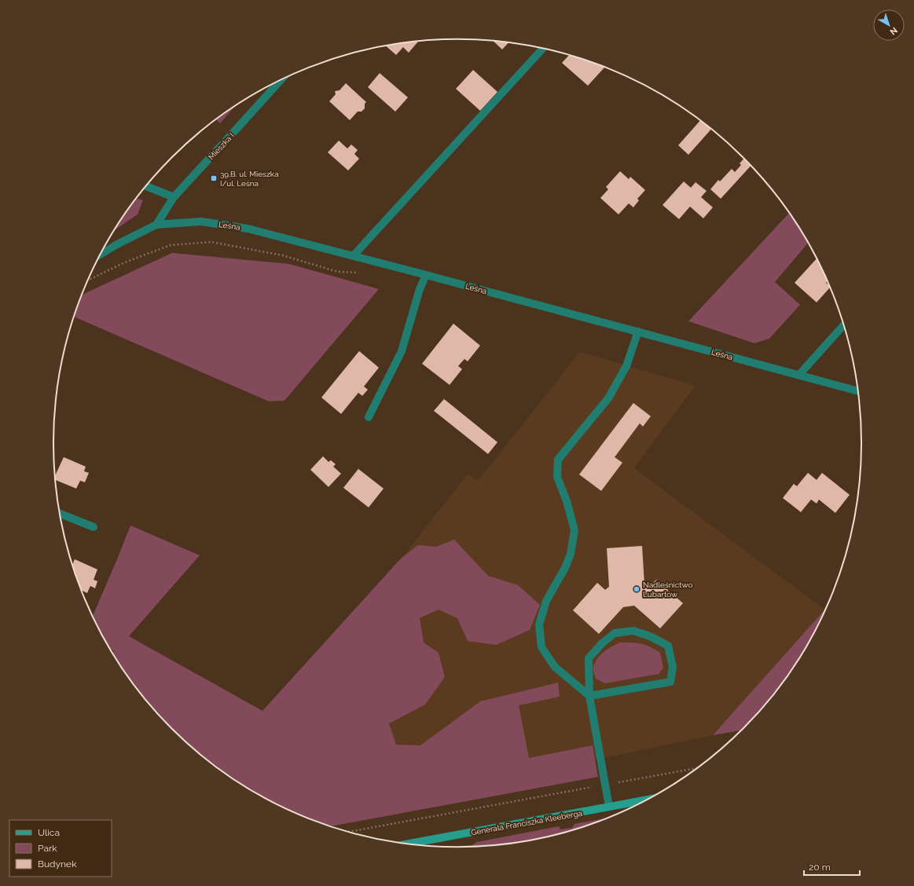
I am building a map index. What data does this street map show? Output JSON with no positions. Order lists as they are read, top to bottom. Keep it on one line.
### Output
{"streets":{"main road":["Generała Franciszka Kleeberga"],"street":["Mieszka I","Leśna"]},"crossings":[["Mieszka I","Leśna"]],"places":{"transit":["39.B. ul. Mieszka I/ul. Leśna"],"other":["Nadleśnictwo Lubartów"]},"legend":["Ulica","Park","Budynek"],"scale_bar":"20 m","north":"bottom right"}
